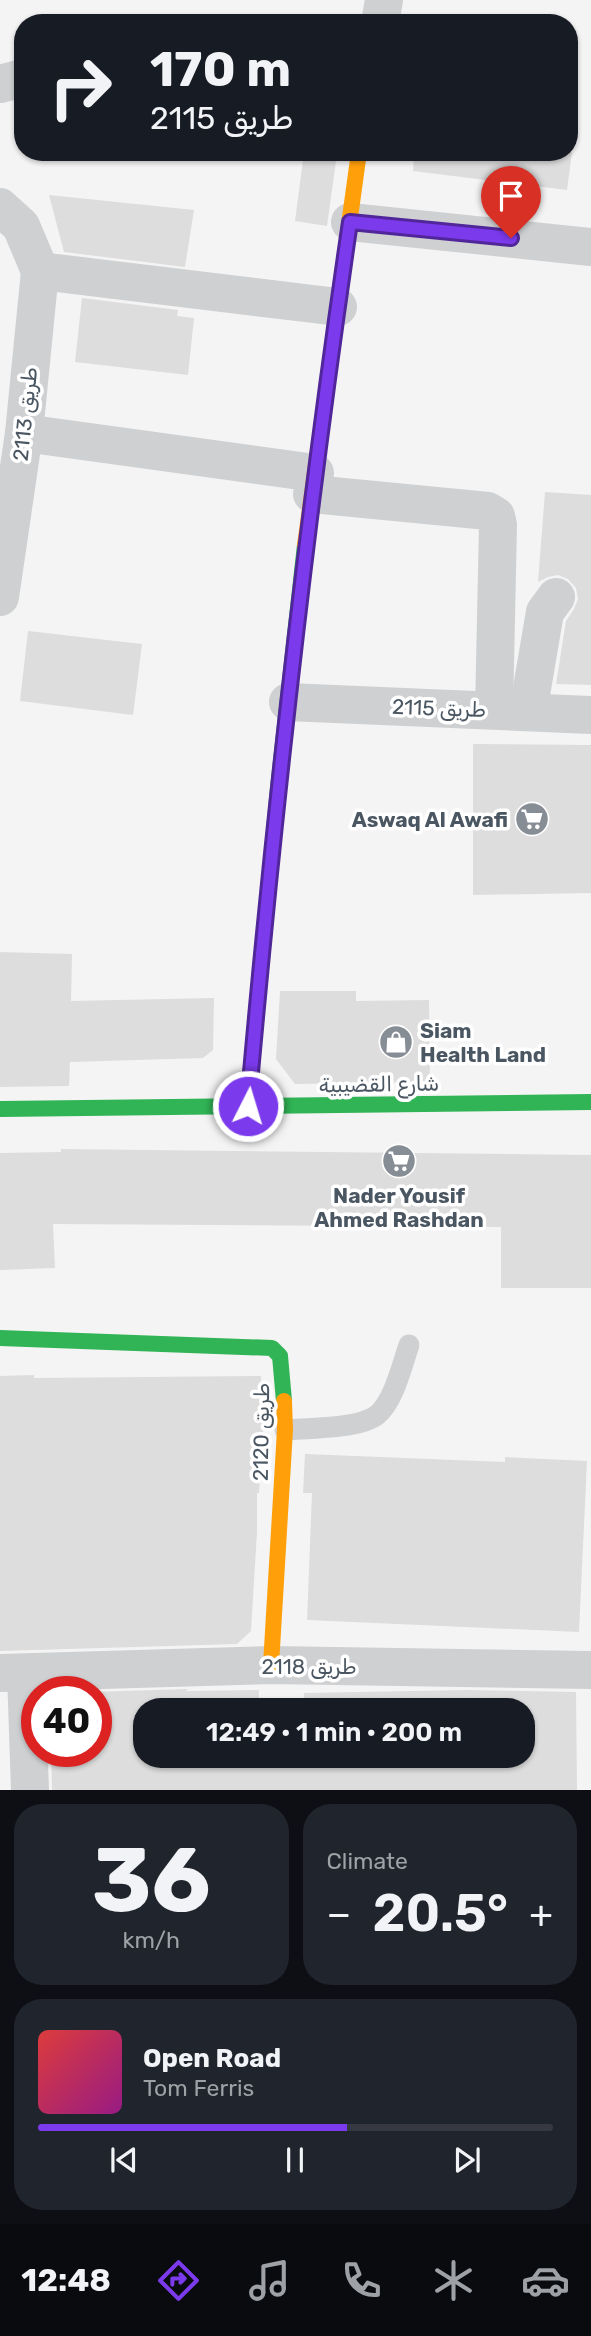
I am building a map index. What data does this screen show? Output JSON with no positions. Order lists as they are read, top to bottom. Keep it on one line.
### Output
{"streets":{"street":["طريق 2113","طريق 2115","شارع القضيبية","طريق 2120","طريق 2118"]},"crossings":[["طريق 2120","طريق 2118"]],"places":{"supermarket":["Aswaq Al Awafi","Nader Yousif Ahmed Rashdan"],"shop":["Siam Health Land"]},"page":{"turn":["170 m","طريق 2115"],"limit":"40","trip":"12:49 · 1 min · 200 m","tile":[["36","km/h"],"Climate"],"heat":["−","20.5°","+"],"song":["Open Road","Tom Ferris"],"tabs":"12:48"}}
